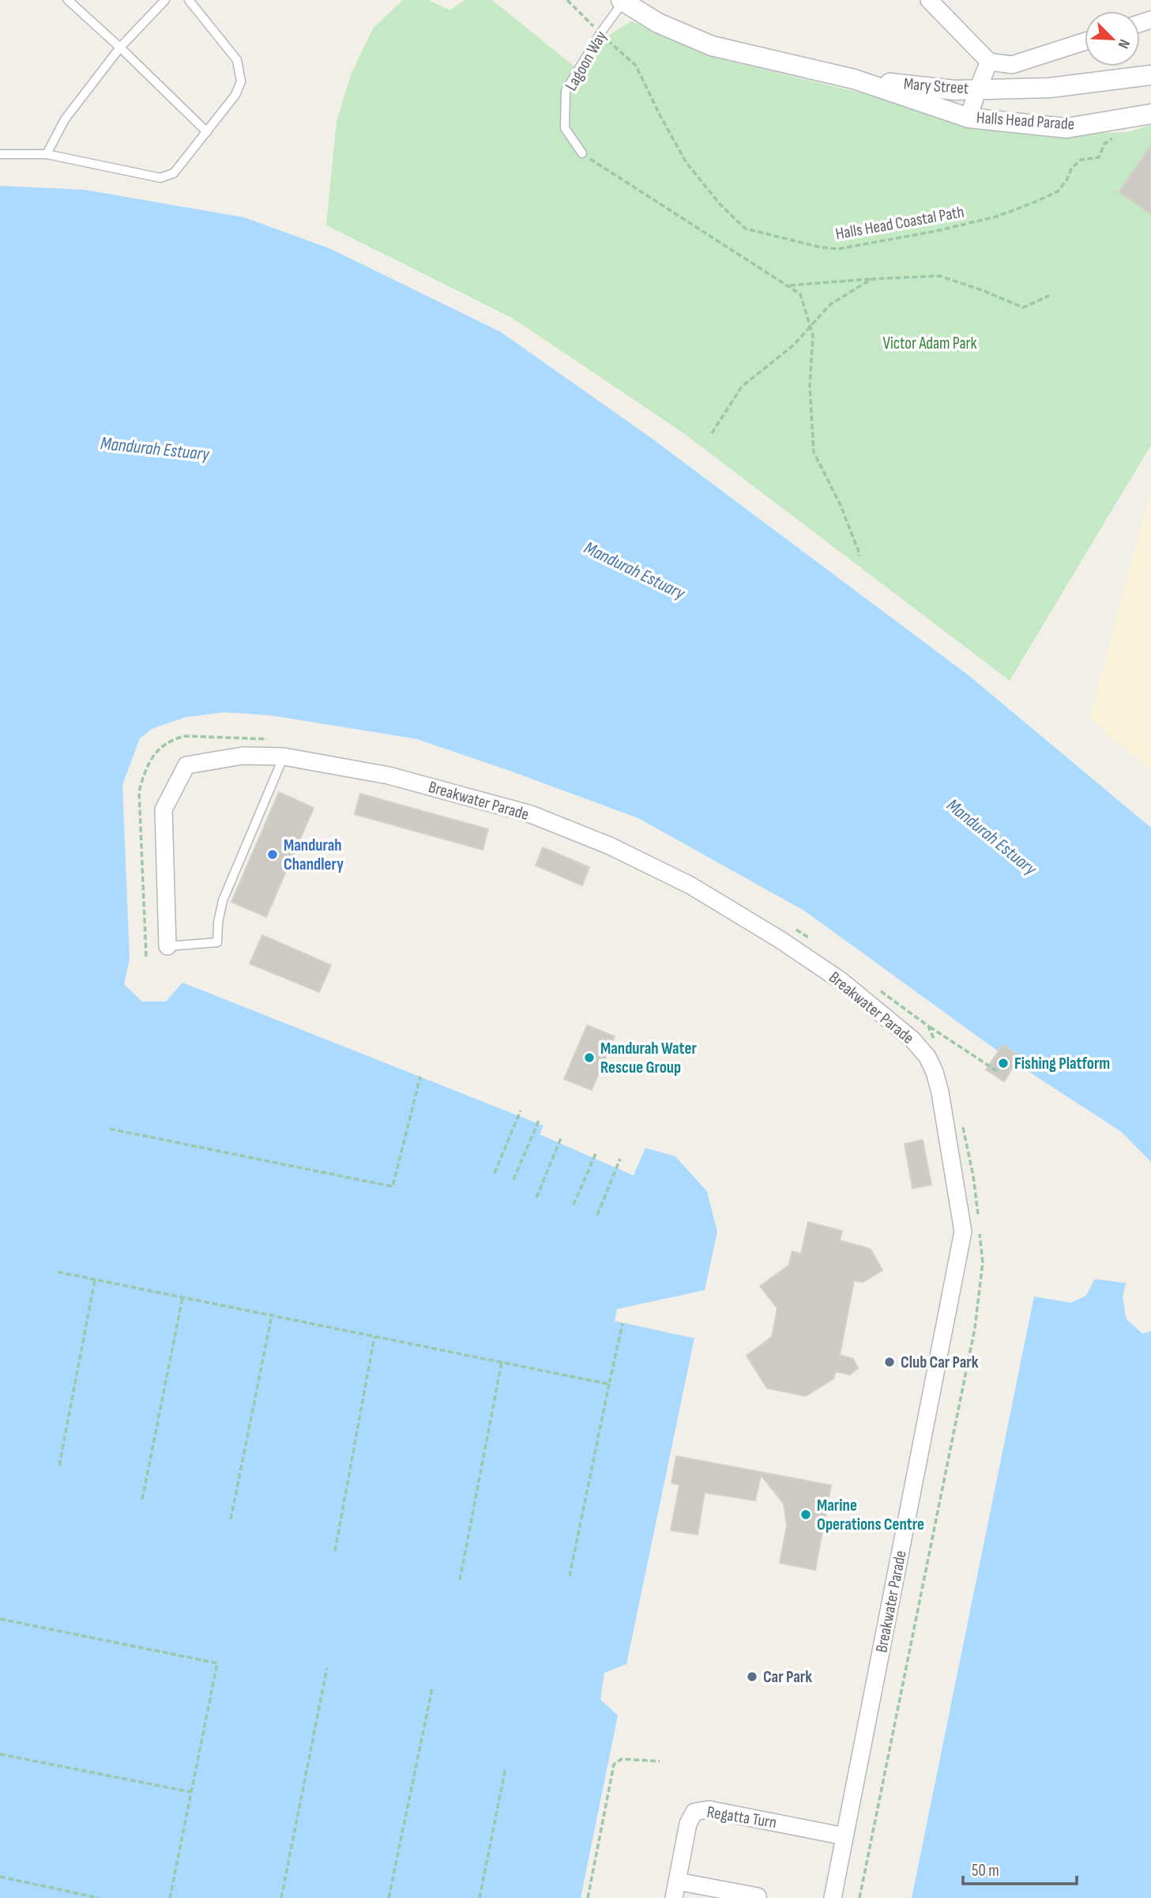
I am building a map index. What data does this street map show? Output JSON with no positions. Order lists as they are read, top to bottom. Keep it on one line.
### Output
{"streets":{"street":["Mary Street","Halls Head Parade","Breakwater Parade","Regatta Turn"],"lane":["Lagoon Way"],"path":["Halls Head Coastal Path"]},"crossings":[["Lagoon Way","Mary Street"],["Lagoon Way","Halls Head Coastal Path"],["Mary Street","Halls Head Parade"],["Breakwater Parade","Regatta Turn"]],"water":["Mandurah Estuary"],"parks":["Victor Adam Park"],"places":["Mandurah Chandlery","Mandurah Water Rescue Group","Fishing Platform","Club Car Park","Marine Operations Centre","Car Park"],"scale_bar":"50 m","north":"bottom right"}
